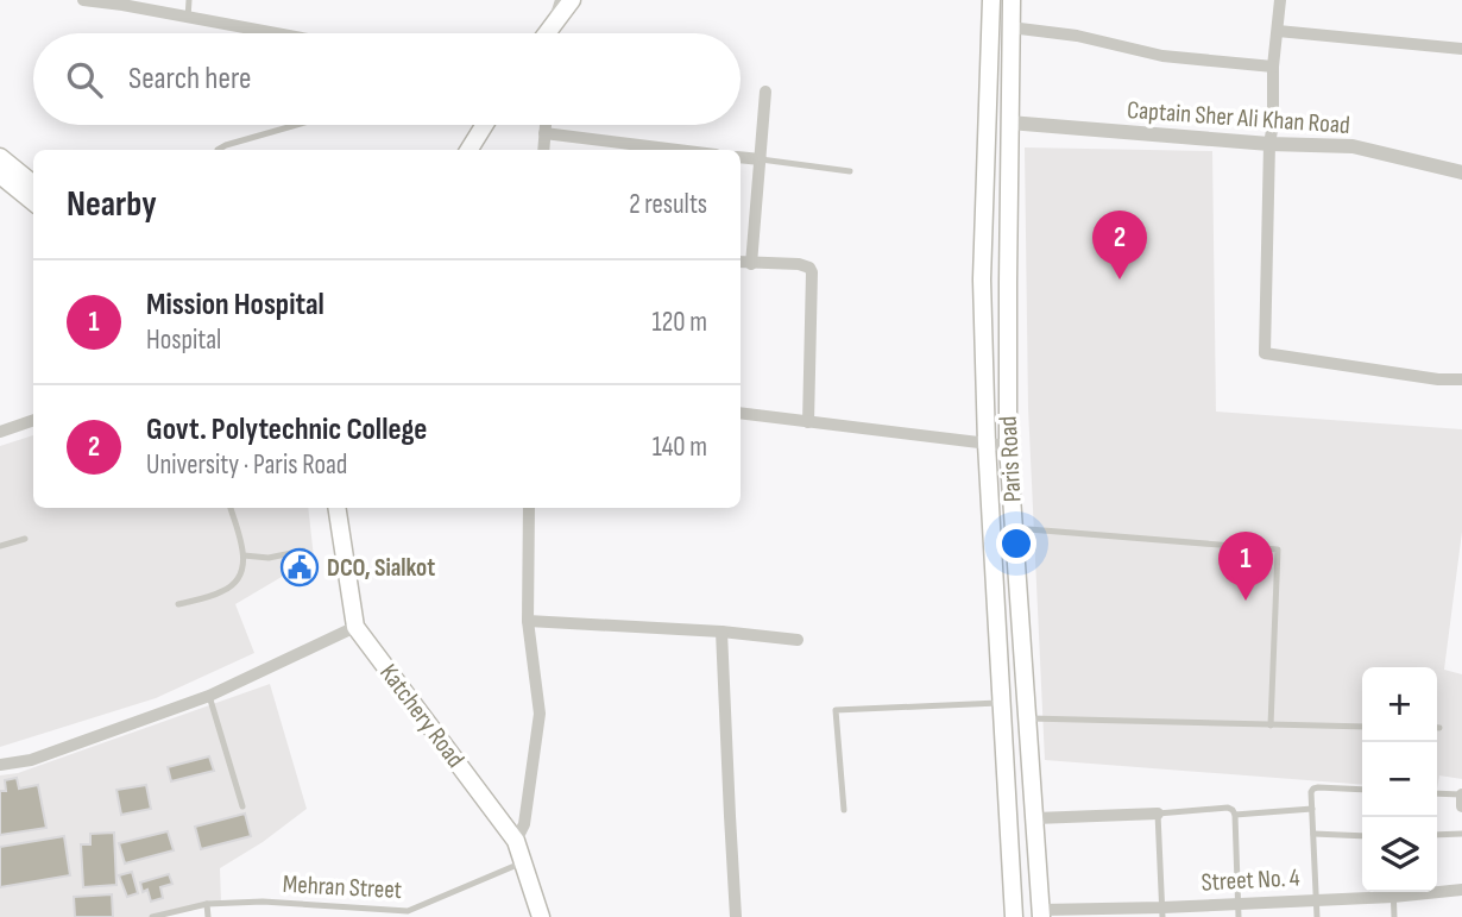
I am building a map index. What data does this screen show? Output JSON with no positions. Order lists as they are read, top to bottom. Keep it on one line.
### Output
{"streets":{"main road":["Paris Road","Katchery Road"],"street":["Captain Sher Ali Khan Road","Street No. 4"],"lane":["Mehran Street"]},"crossings":[["Captain Sher Ali Khan Road","Paris Road"],["Paris Road","Street No. 4"],["Katchery Road","Mehran Street"]],"places":{"public building":["DCO, Sialkot"]},"page":{"search":"Search here","heading":["Nearby","2 results"],"pins":["2","1"],"list":[{"mark":"1","name":"Mission Hospital","note":"Hospital","value":"120 m"},{"mark":"2","name":"Govt. Polytechnic College","note":"University · Paris Road","value":"140 m"}],"map_buttons":["+","−"]}}
